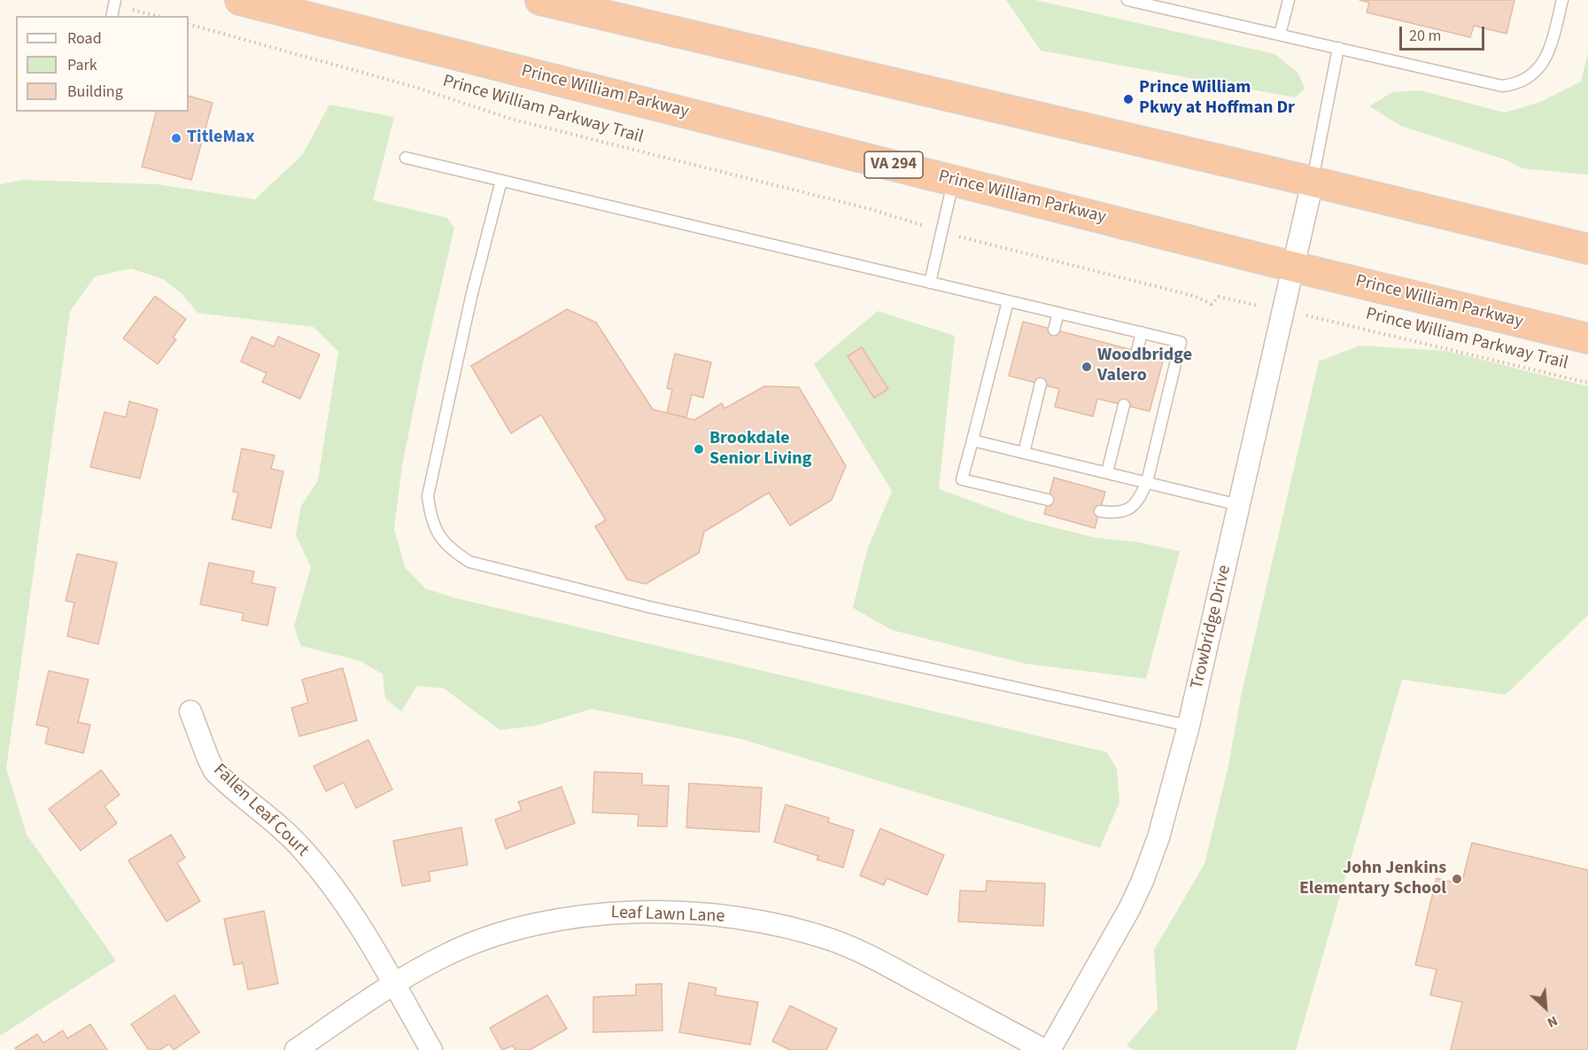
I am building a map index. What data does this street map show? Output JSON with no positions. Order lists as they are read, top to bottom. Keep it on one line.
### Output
{"streets":{"highway":["Prince William Parkway","VA 294"],"street":["Trowbridge Drive","Fallen Leaf Court","Leaf Lawn Lane"],"path":["Prince William Parkway Trail"]},"crossings":[["Prince William Parkway","Trowbridge Drive"],["Fallen Leaf Court","Leaf Lawn Lane"]],"places":["Prince William Pkwy at Hoffman Dr","TitleMax","Woodbridge Valero","Brookdale Senior Living","John Jenkins Elementary School"],"legend":["Road","Park","Building"],"scale_bar":"20 m","north":"bottom right"}
